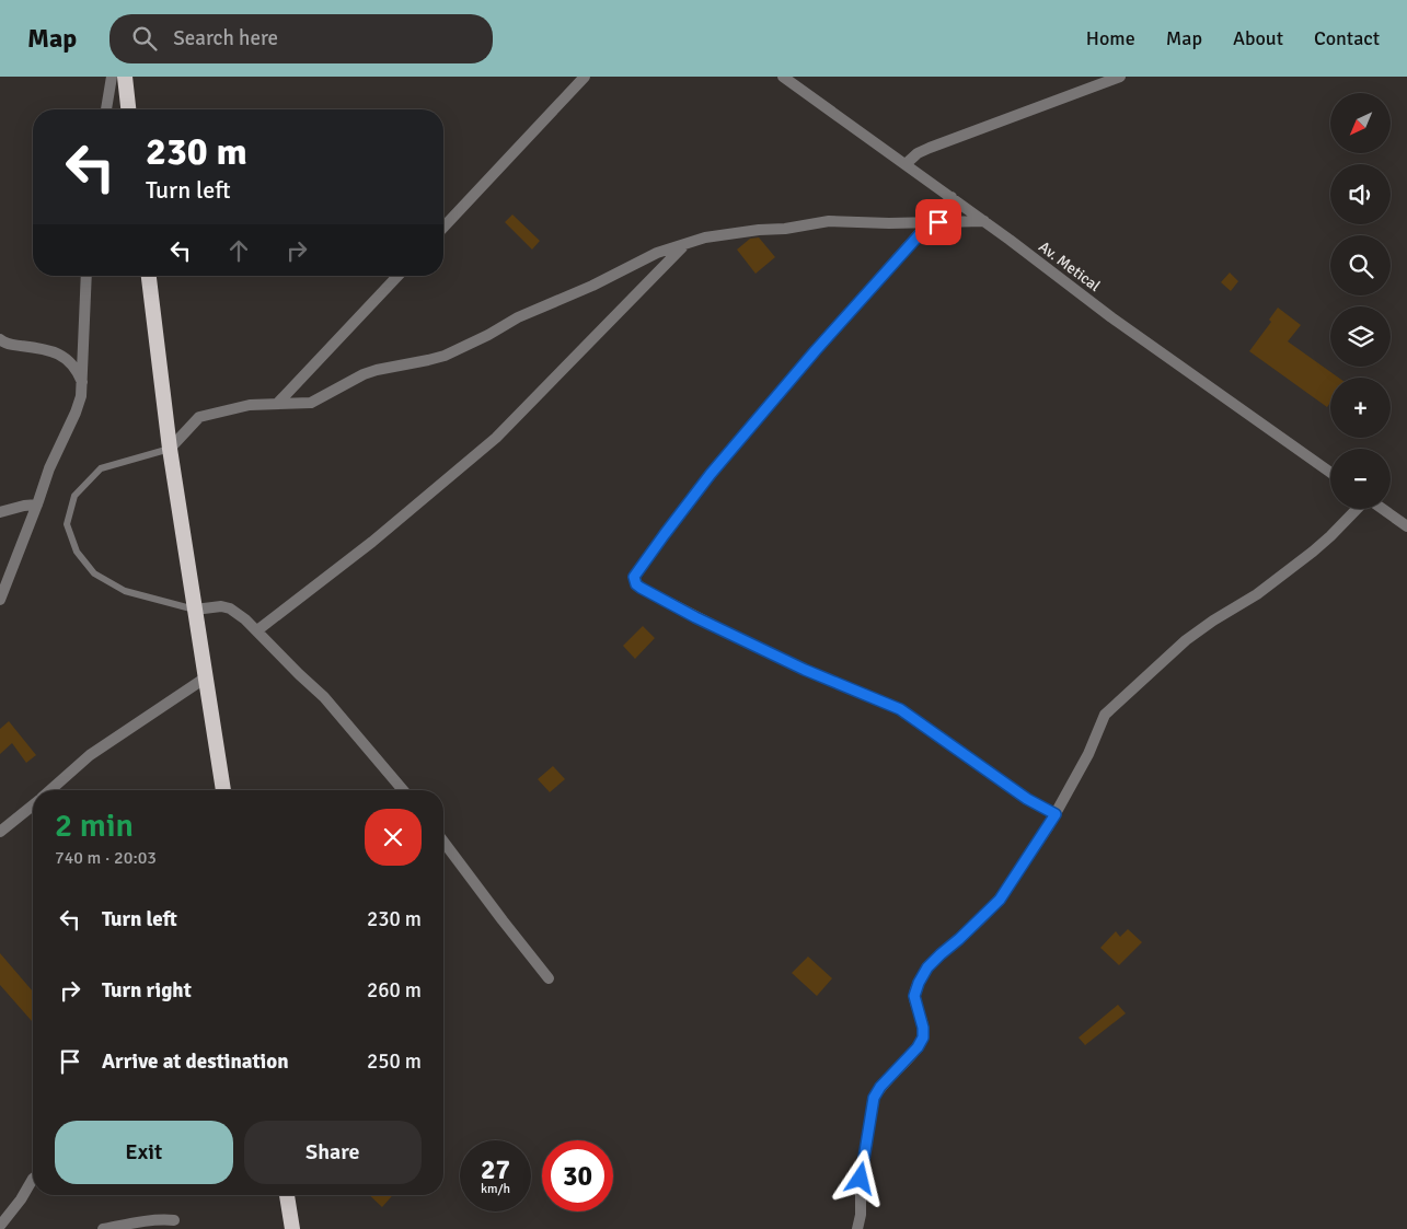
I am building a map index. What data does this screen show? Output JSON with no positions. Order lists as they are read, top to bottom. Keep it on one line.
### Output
{"streets":{"street":["Av. Metical"]},"north":"bottom left","page":{"header":"Map","search":"Search here","nav":["Home","Map","About","Contact"],"map_buttons":["+","−"],"turn":["230 m","Turn left"],"heading":["2 min","740 m · 20:03"],"list":[{"name":"Turn left","value":"230 m"},{"name":"Turn right","value":"260 m"},{"name":"Arrive at destination","value":"250 m"}],"buttons":["Exit","Share"],"speed":"27 km/h","limit":"30"}}
